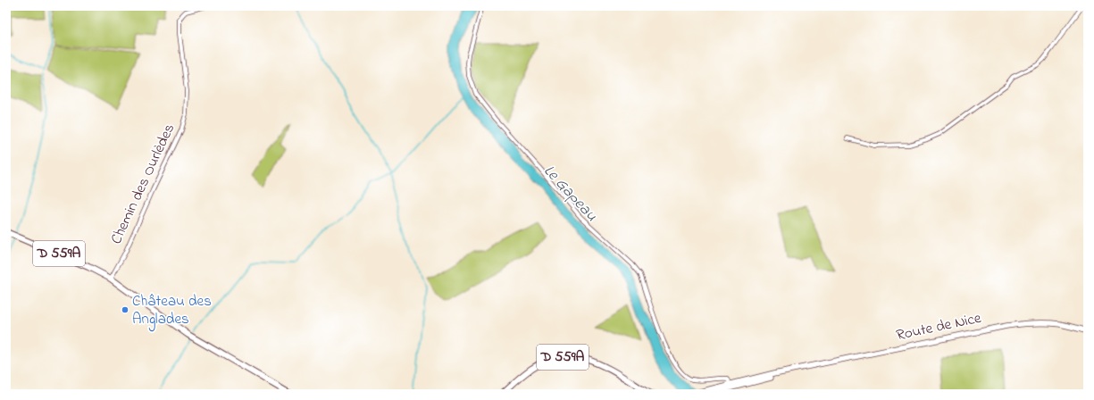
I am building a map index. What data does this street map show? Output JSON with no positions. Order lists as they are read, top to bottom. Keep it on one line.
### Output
{"streets":{"main road":["D 559A","Route de Nice"],"street":["Chemin des Ourlèdes"]},"crossings":[["Chemin des Ourlèdes","D 559A"]],"water":["Le Gapeau"],"places":["Château des Anglades"]}
